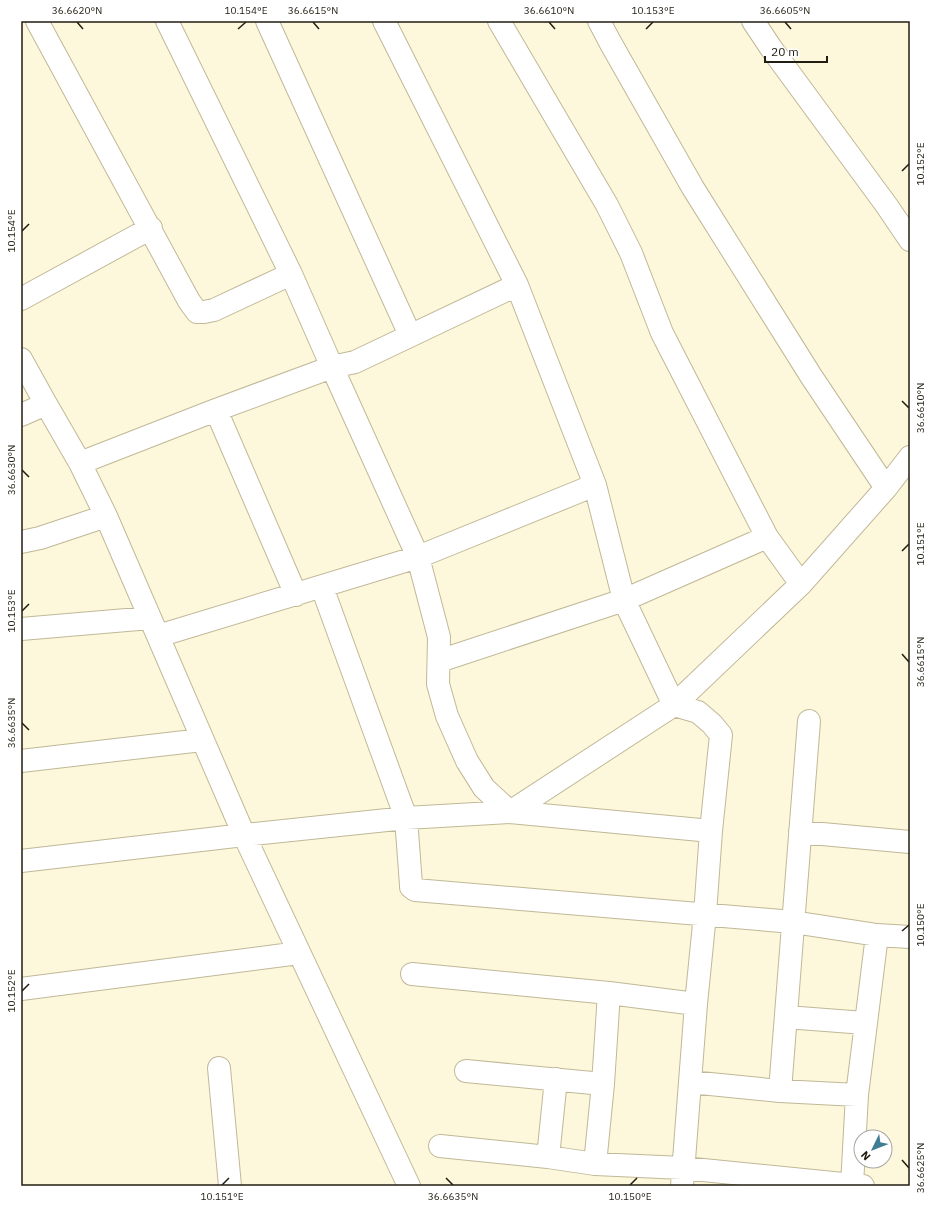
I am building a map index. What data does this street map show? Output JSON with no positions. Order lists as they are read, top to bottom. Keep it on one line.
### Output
{"scale_bar":"20 m","north":"bottom left","coordinates":["36.6620°N","10.154°E","36.6615°N","36.6610°N","10.153°E","36.6605°N","10.152°E","36.6630°N","10.151°E","36.6635°N","10.150°E","36.6625°N"]}
